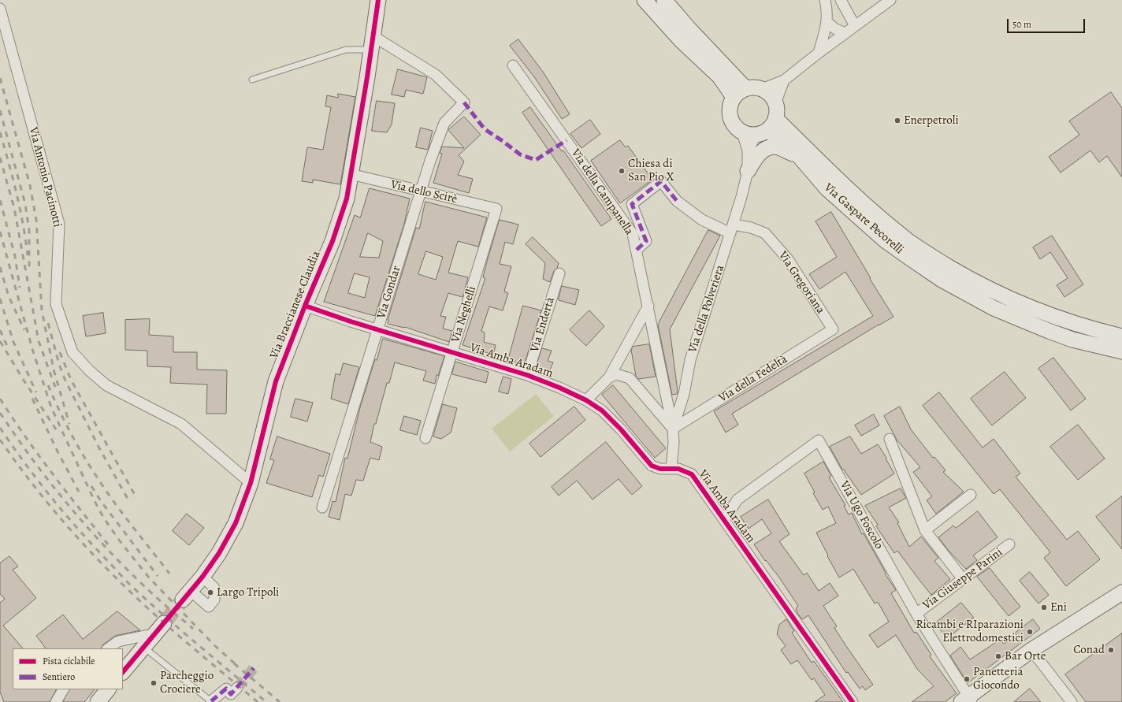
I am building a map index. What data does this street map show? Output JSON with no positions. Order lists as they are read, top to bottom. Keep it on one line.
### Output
{"streets":{"street":["Via Antonio Pacinotti","Via dello Scirè","Via della Campanella","Via Gaspare Pecorelli","Via Gregoriana","Via Gondar","Via Braccianese Claudia","Via della Polveriera","Via Neghelli","Via Endertà","Via Amba Aradam","Via della Fedeltà","Via Ugo Foscolo","Via Giuseppe Parini"]},"crossings":[["Via Antonio Pacinotti","Via Braccianese Claudia"],["Via dello Scirè","Via Gondar"],["Via dello Scirè","Via Braccianese Claudia"],["Via dello Scirè","Via Neghelli"],["Via della Campanella","Via Gregoriana"],["Via della Campanella","Via della Polveriera"],["Via della Campanella","Via della Fedeltà"],["Via Gaspare Pecorelli","Via della Polveriera"],["Via Gregoriana","Via della Polveriera"],["Via Gregoriana","Via della Fedeltà"],["Via Gondar","Via Braccianese Claudia"],["Via Gondar","Via Amba Aradam"],["Via Braccianese Claudia","Via Amba Aradam"],["Via della Polveriera","Via Amba Aradam"],["Via della Polveriera","Via della Fedeltà"],["Via Neghelli","Via Amba Aradam"],["Via Endertà","Via Amba Aradam"],["Via Amba Aradam","Via Ugo Foscolo"],["Via Ugo Foscolo","Via Giuseppe Parini"]],"places":["Enerpetroli","Chiesa di San Pio X","Largo Tripoli","Eni","Ricambi e RIparazioni Elettrodomestici","Conad","Bar Orte","Panetteria Giocondo","Parcheggio Crociere"],"legend":["Pista ciclabile","Sentiero"],"scale_bar":"50 m"}
